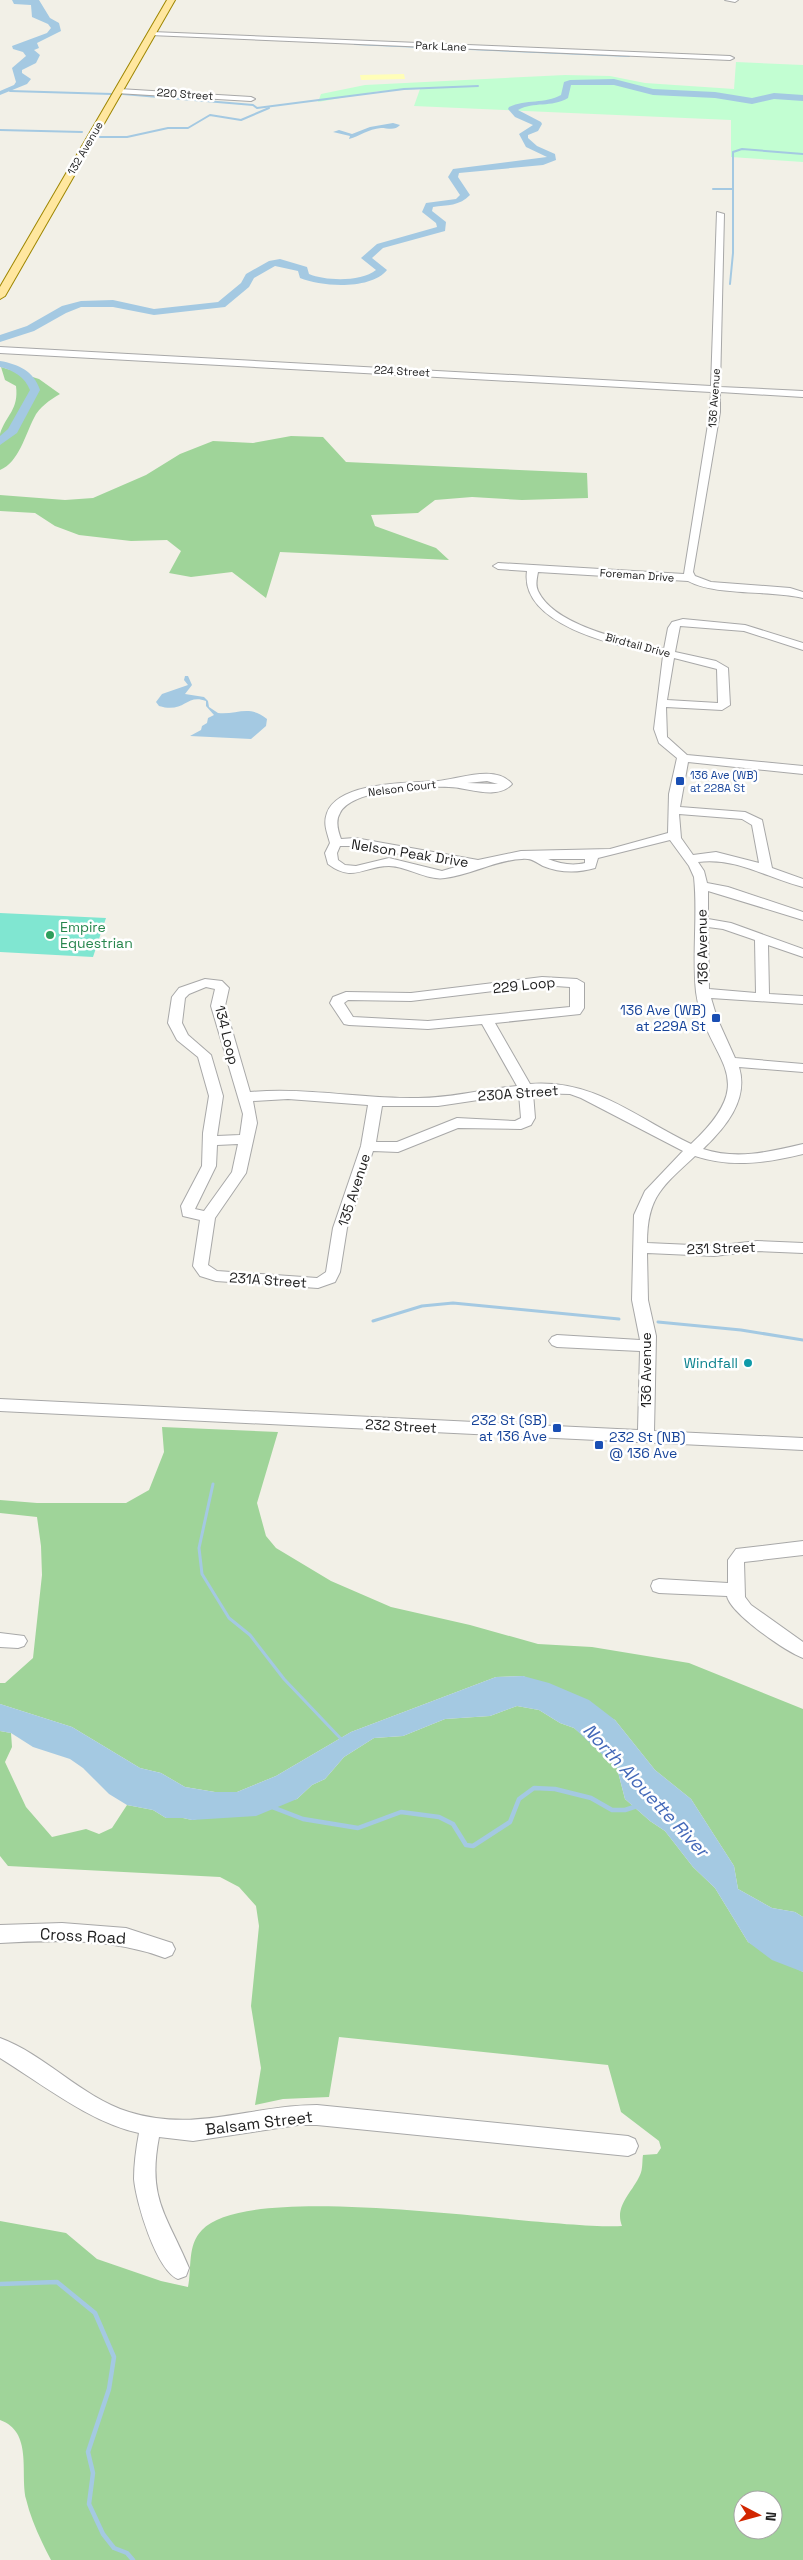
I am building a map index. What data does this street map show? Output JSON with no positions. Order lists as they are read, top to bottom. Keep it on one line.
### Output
{"streets":{"main road":["132 Avenue"],"street":["Park Lane","220 Street","224 Street","136 Avenue","Foreman Drive","Birdtail Drive","Nelson Court","Nelson Peak Drive","229 Loop","134 Loop","230A Street","135 Avenue","231 Street","231A Street","232 Street","Cross Road","Balsam Street"]},"crossings":[["Park Lane","132 Avenue"],["220 Street","132 Avenue"],["224 Street","136 Avenue"],["136 Avenue","Foreman Drive"],["136 Avenue","Nelson Peak Drive"],["136 Avenue","230A Street"],["136 Avenue","231 Street"],["136 Avenue","232 Street"],["Foreman Drive","Birdtail Drive"],["Nelson Court","Nelson Peak Drive"],["134 Loop","230A Street"],["134 Loop","231A Street"],["230A Street","135 Avenue"],["135 Avenue","231A Street"]],"water":["North Alouette River"],"places":{"transit":["136 Ave (WB) at 228A St","136 Ave (WB) at 229A St","232 St (SB) at 136 Ave","232 St (NB) @ 136 Ave"],"other":["Empire Equestrian","Windfall"]},"north":"right"}
